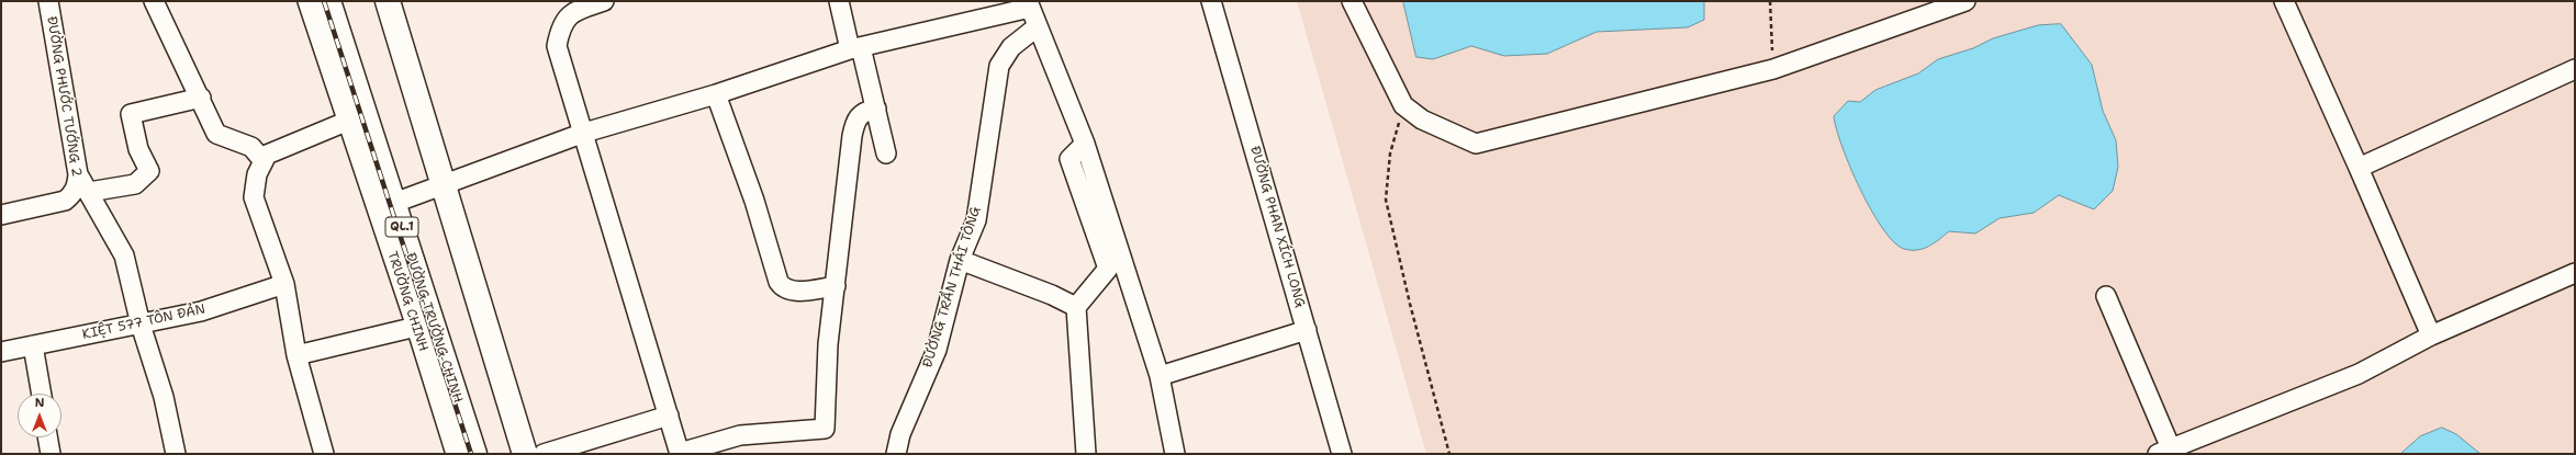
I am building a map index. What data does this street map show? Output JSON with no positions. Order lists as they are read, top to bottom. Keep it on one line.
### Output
{"streets":{"highway":["QL.1","ĐƯỜNG TRƯỜNG CHINH"],"street":["ĐƯỜNG PHƯỚC TƯỚNG 2","ĐƯỜNG PHAN XÍCH LONG","ĐƯỜNG TRẦN THÁI TÔNG","TRƯỜNG CHINH","KIỆT 577 TÔN ĐẢN"]},"crossings":[["TRƯỜNG CHINH","ĐƯỜNG TRƯỜNG CHINH"]],"north":"top"}
